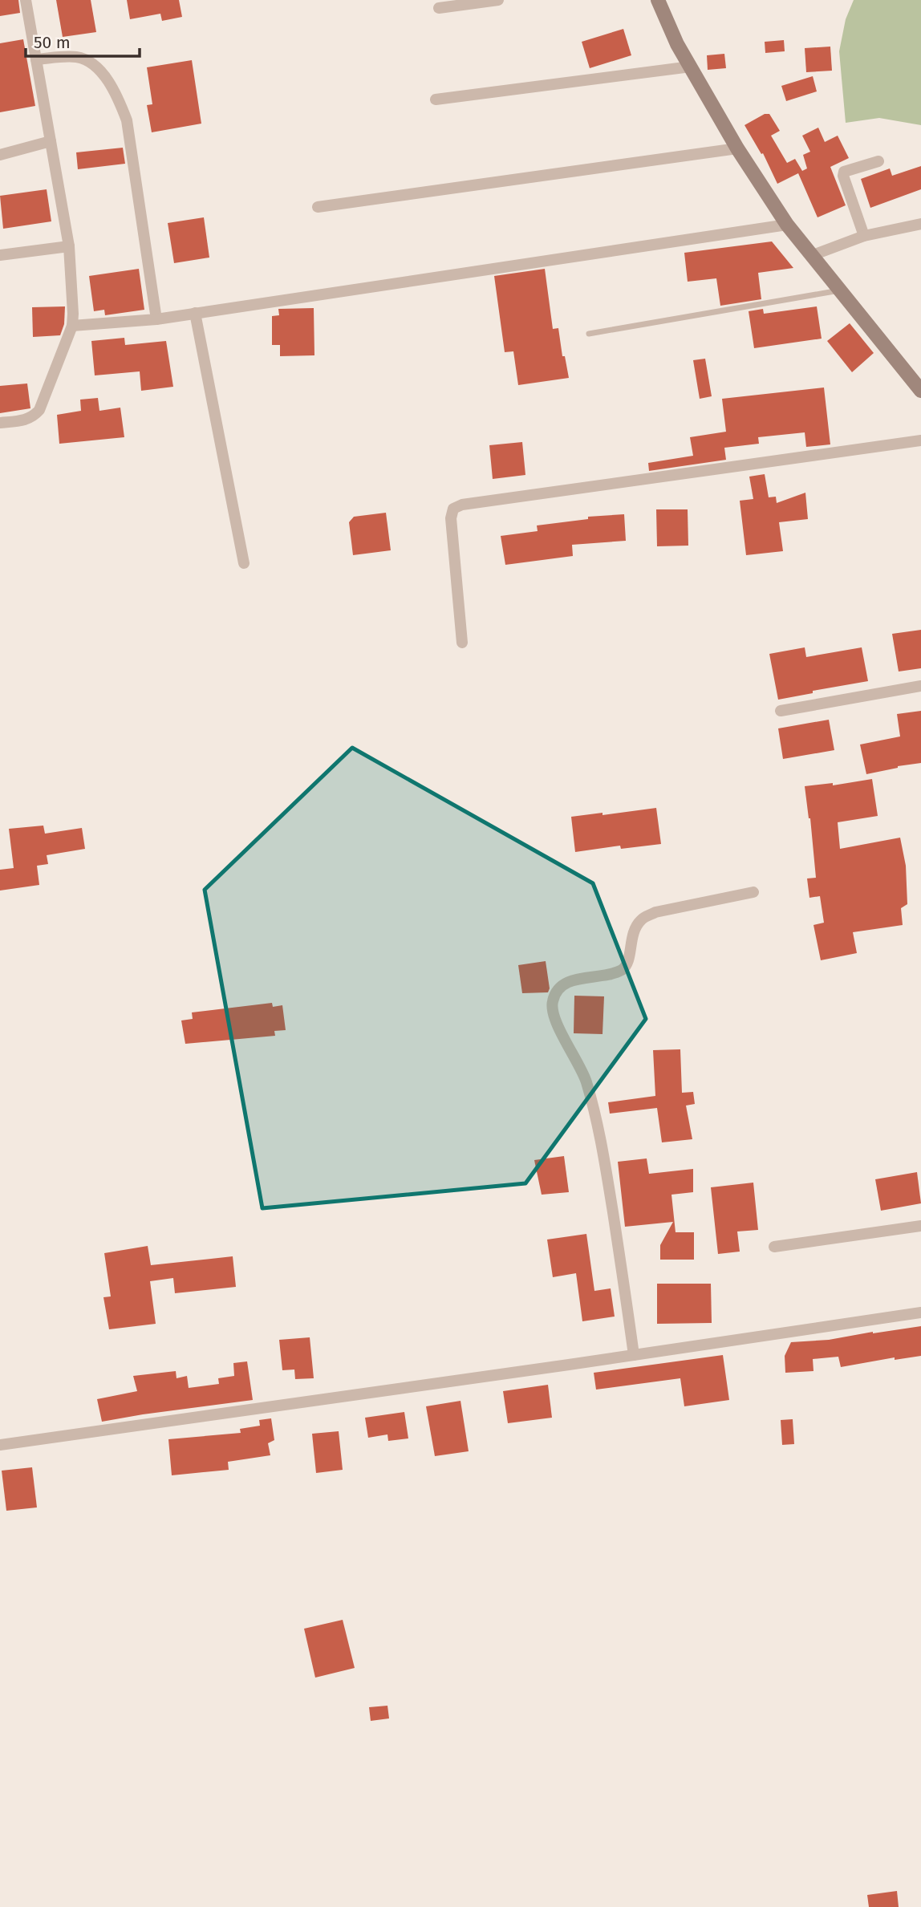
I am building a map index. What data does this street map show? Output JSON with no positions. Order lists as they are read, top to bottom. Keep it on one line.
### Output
{"scale_bar":"50 m"}
